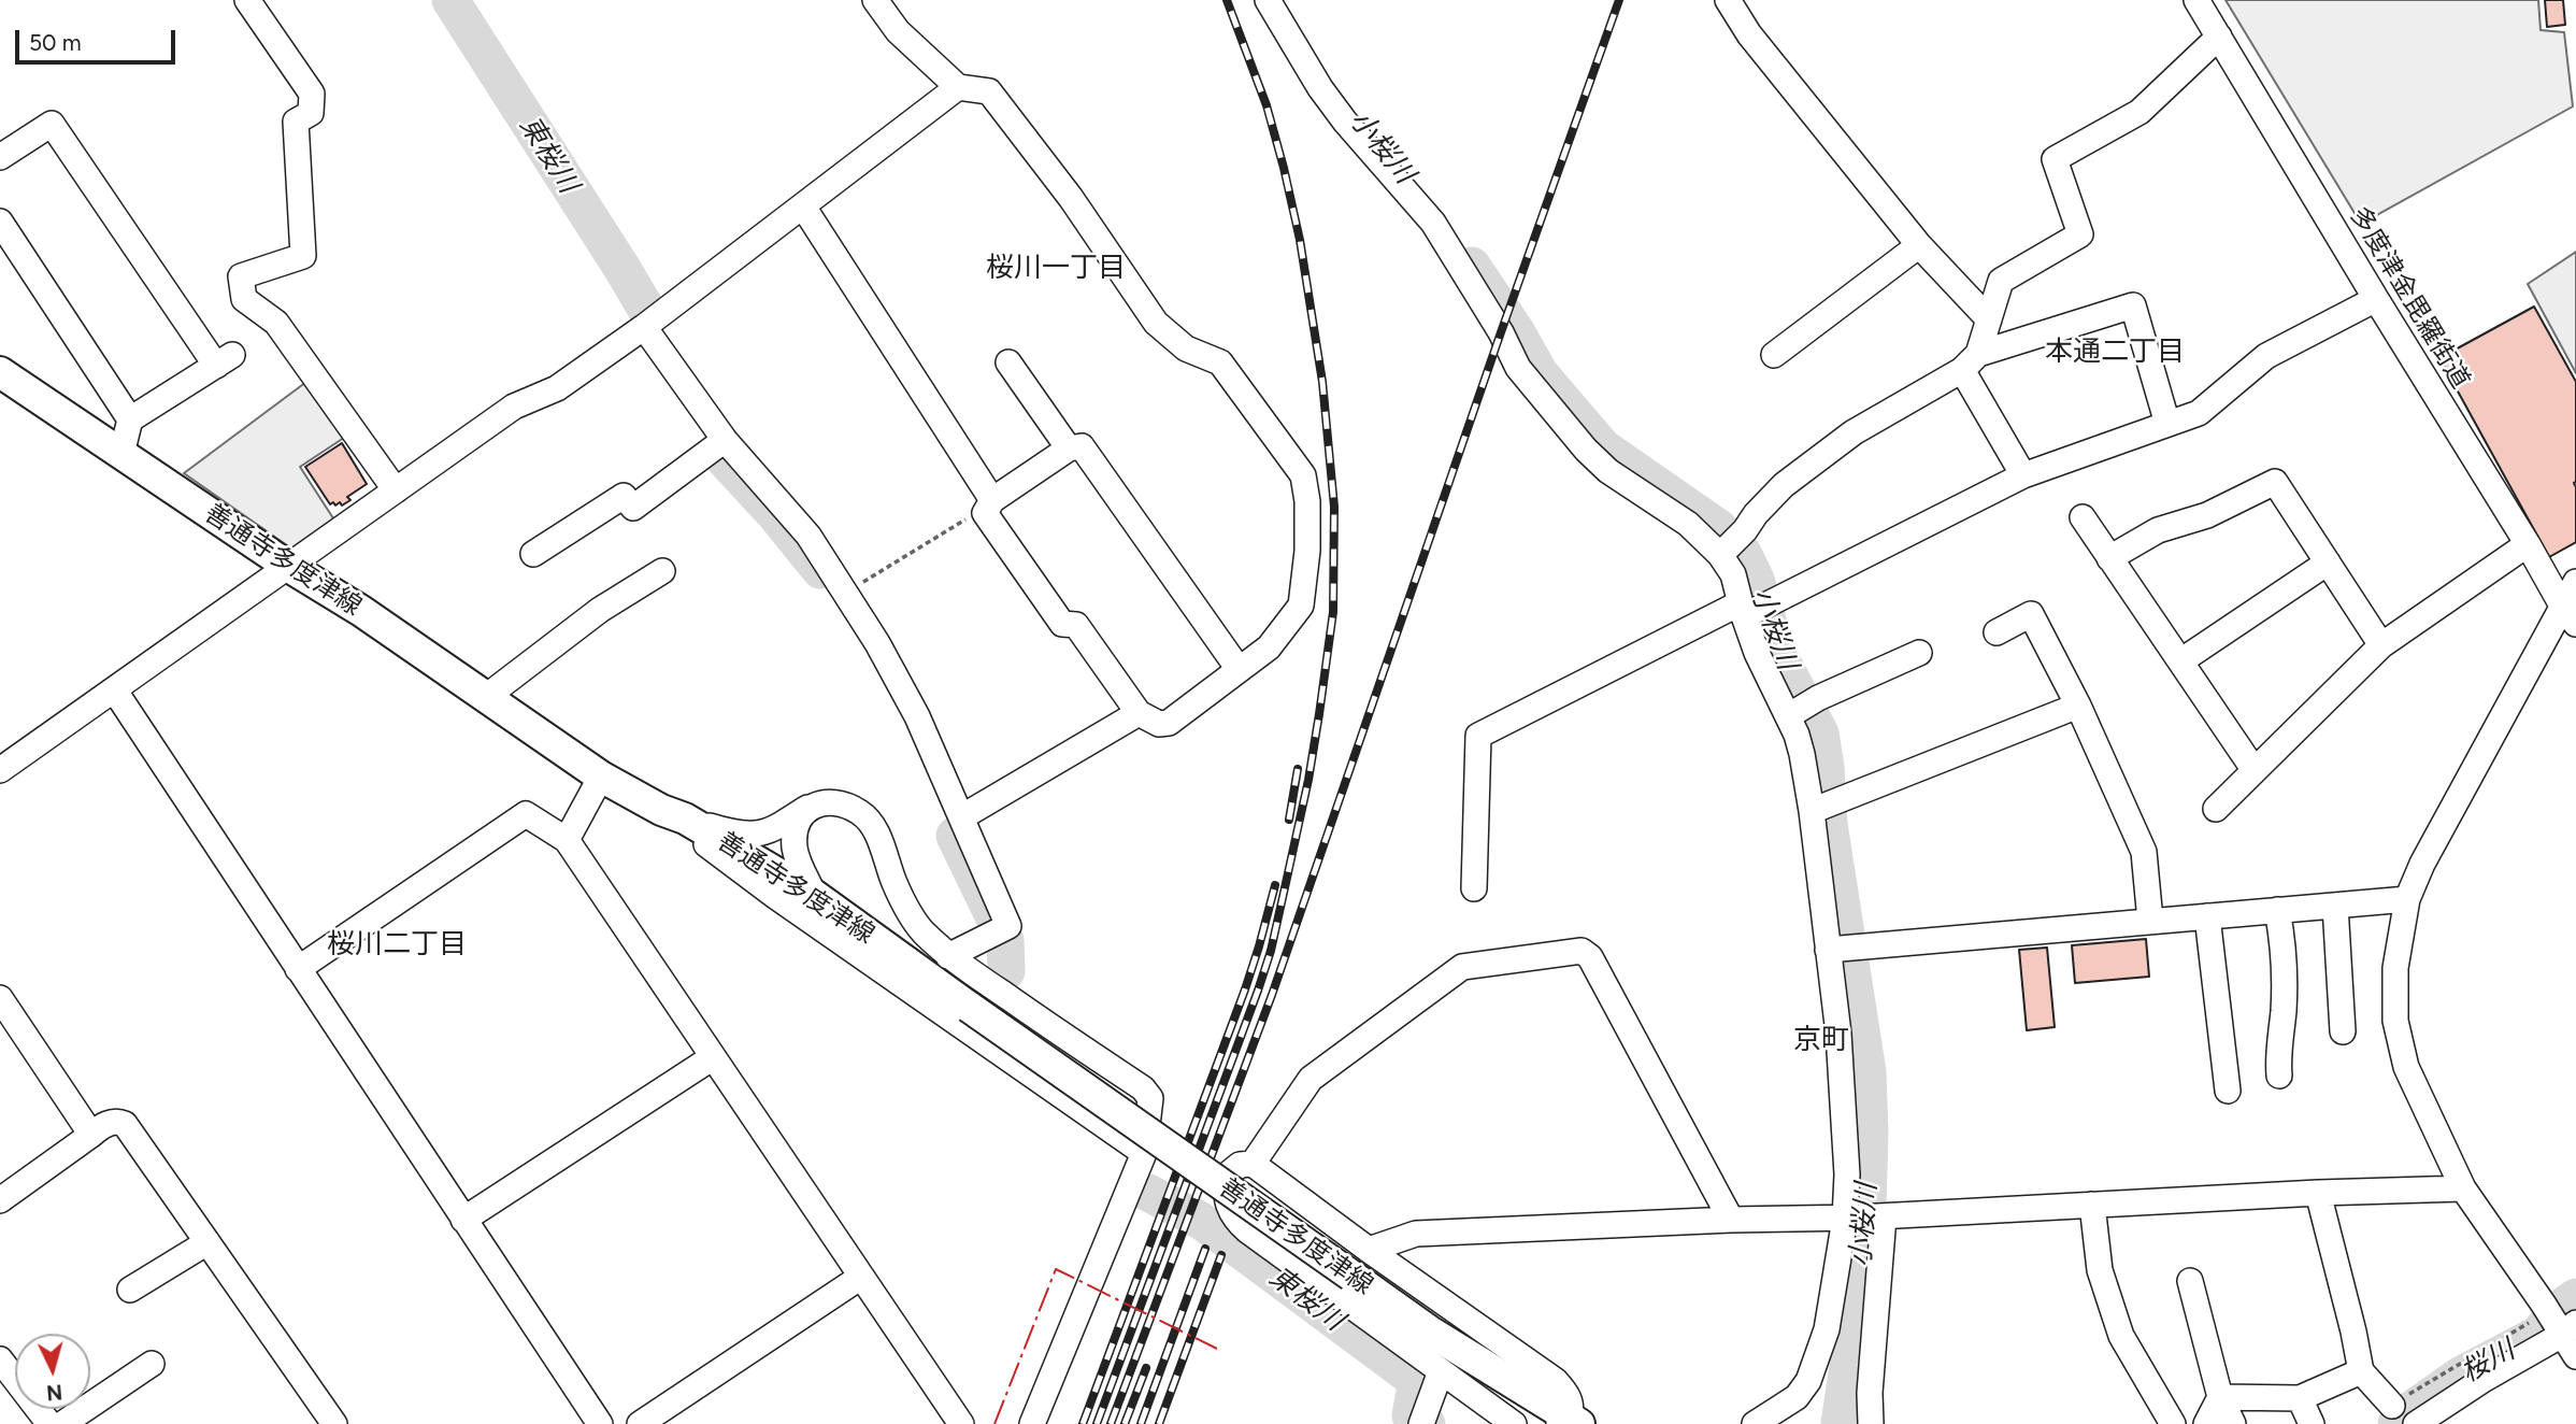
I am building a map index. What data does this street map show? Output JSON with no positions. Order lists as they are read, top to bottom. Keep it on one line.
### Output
{"streets":{"main road":["善通寺多度津線"],"street":["多度津金毘羅街道"]},"districts":["桜川一丁目","本通二丁目","桜川二丁目","京町"],"water":["小桜川","東桜川","桜川"],"scale_bar":"50 m","north":"bottom"}
